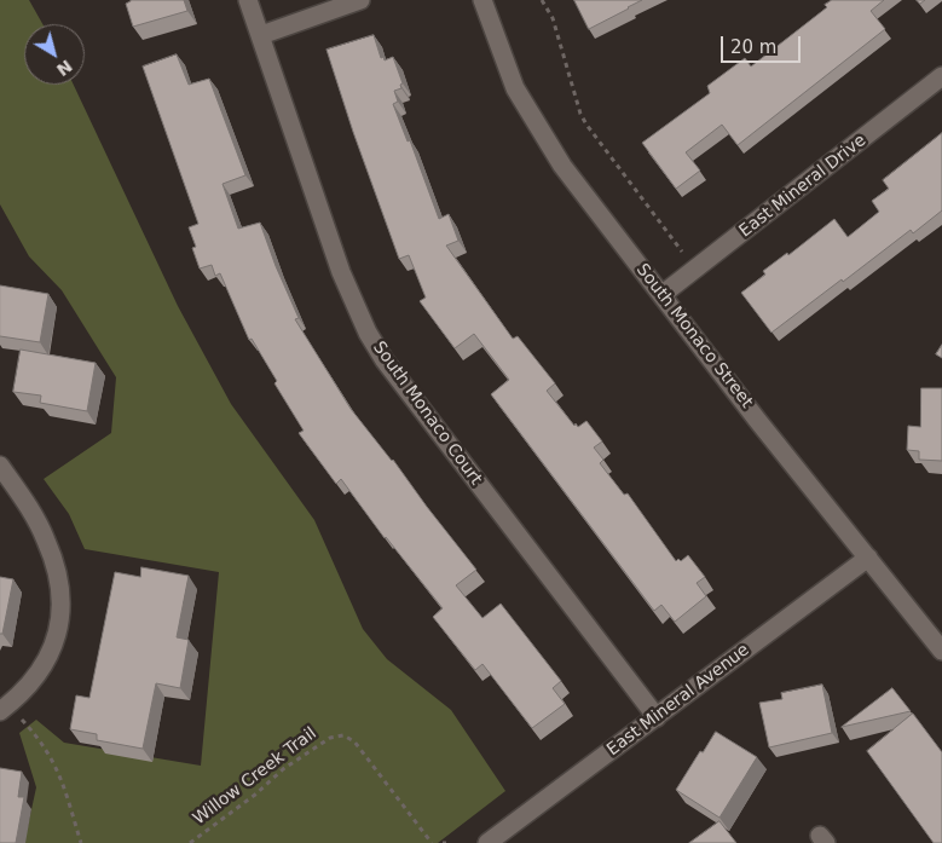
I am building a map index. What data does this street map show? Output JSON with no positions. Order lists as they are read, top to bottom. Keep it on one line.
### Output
{"streets":{"street":["East Mineral Drive","South Monaco Street","South Monaco Court","East Mineral Avenue"],"path":["Willow Creek Trail"]},"crossings":[["East Mineral Drive","South Monaco Street"],["South Monaco Street","East Mineral Avenue"],["South Monaco Court","East Mineral Avenue"]],"scale_bar":"20 m","north":"bottom right"}
